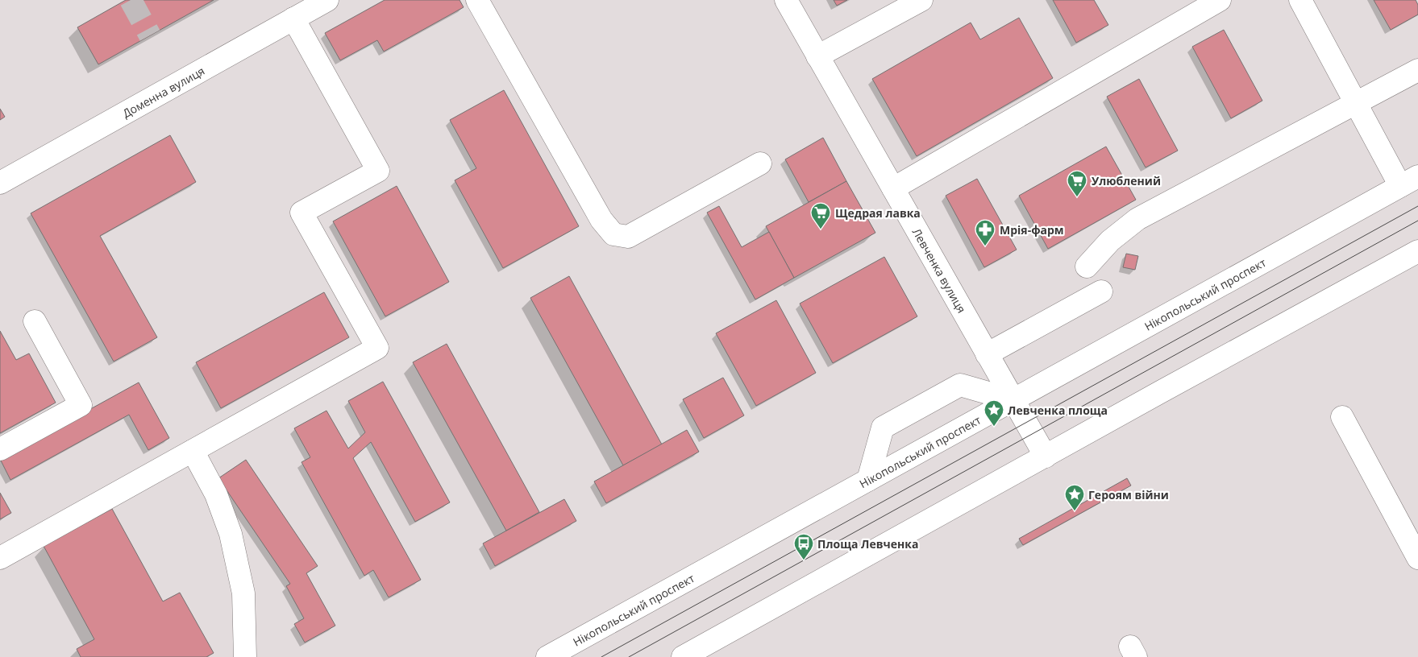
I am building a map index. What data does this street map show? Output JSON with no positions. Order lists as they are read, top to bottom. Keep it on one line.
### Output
{"streets":{"main road":["Доменна вулиця","Левченка вулиця","Нікопольський проспект"]},"crossings":[["Левченка вулиця","Нікопольський проспект"]],"places":{"supermarket":["Улюблений","Щедрая лавка"],"pharmacy":["Мрія-фарм"],"place":["Левченка площа","Героям війни"],"bus stop":["Площа Левченка"]}}
